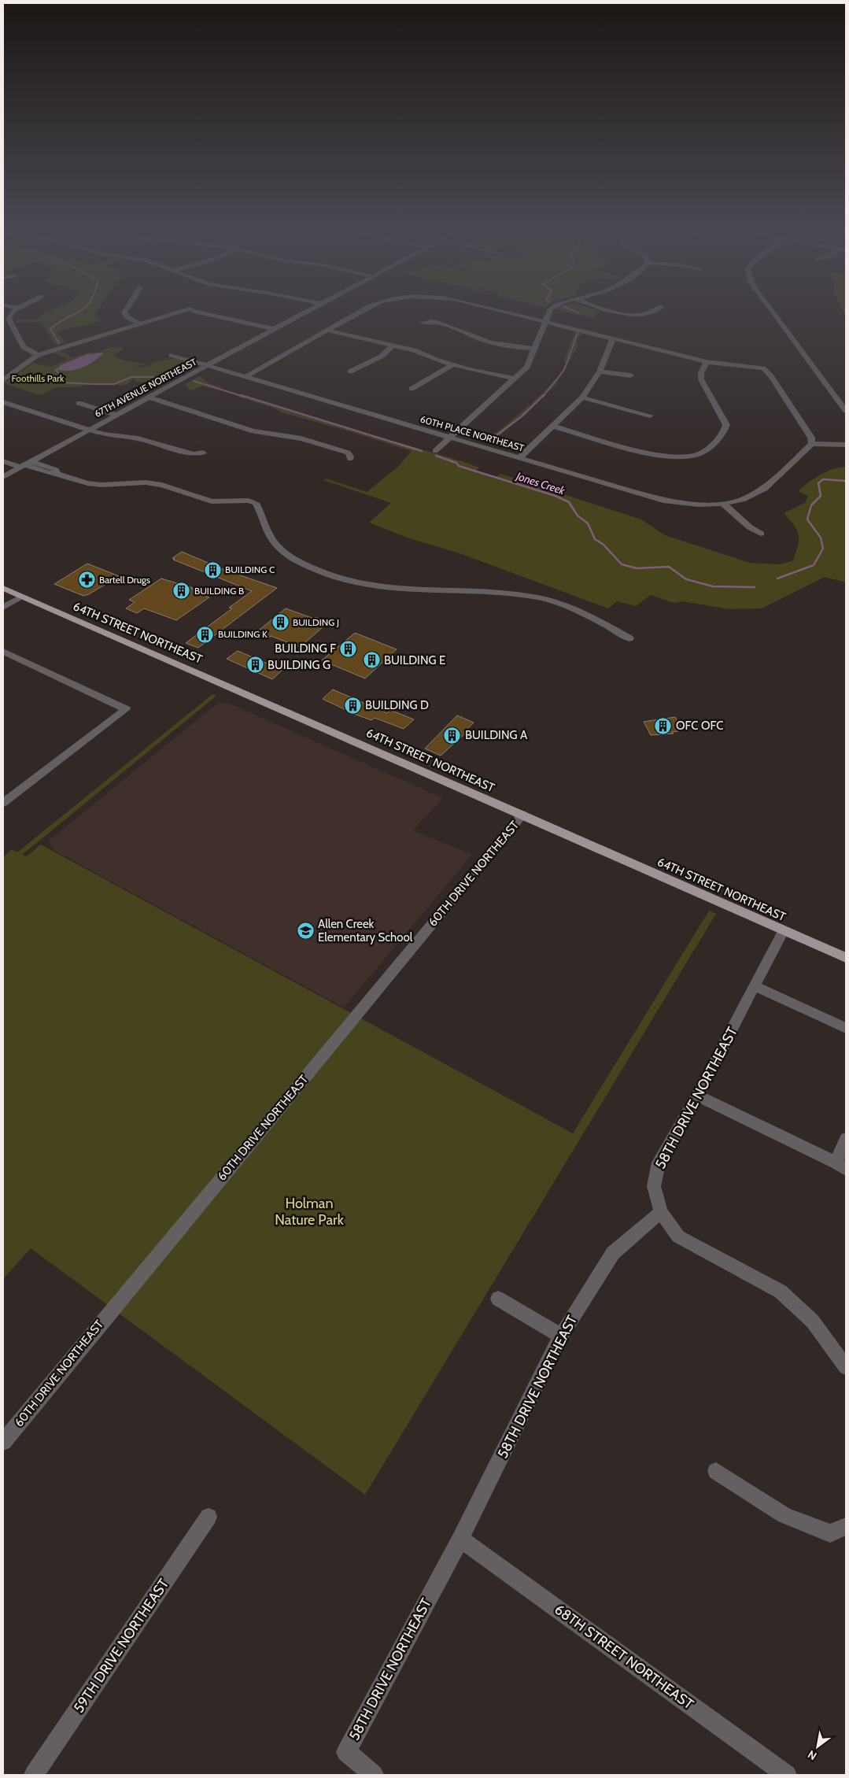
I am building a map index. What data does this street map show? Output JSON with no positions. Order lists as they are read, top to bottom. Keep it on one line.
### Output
{"streets":{"main road":["64TH STREET NORTHEAST"],"street":["67TH AVENUE NORTHEAST","60TH PLACE NORTHEAST","60TH DRIVE NORTHEAST","58TH DRIVE NORTHEAST","59TH DRIVE NORTHEAST","68TH STREET NORTHEAST"]},"crossings":[["67TH AVENUE NORTHEAST","60TH PLACE NORTHEAST"],["64TH STREET NORTHEAST","60TH DRIVE NORTHEAST"],["64TH STREET NORTHEAST","58TH DRIVE NORTHEAST"],["58TH DRIVE NORTHEAST","68TH STREET NORTHEAST"]],"water":["Jones Creek"],"parks":["Foothills Park","Holman Nature Park"],"places":{"building":["BUILDING C","BUILDING B","BUILDING J","BUILDING K","BUILDING F","BUILDING E","BUILDING G","BUILDING D","OFC OFC","BUILDING A"],"pharmacy":["Bartell Drugs"],"school or university":["Allen Creek Elementary School"]},"north":"bottom left"}
